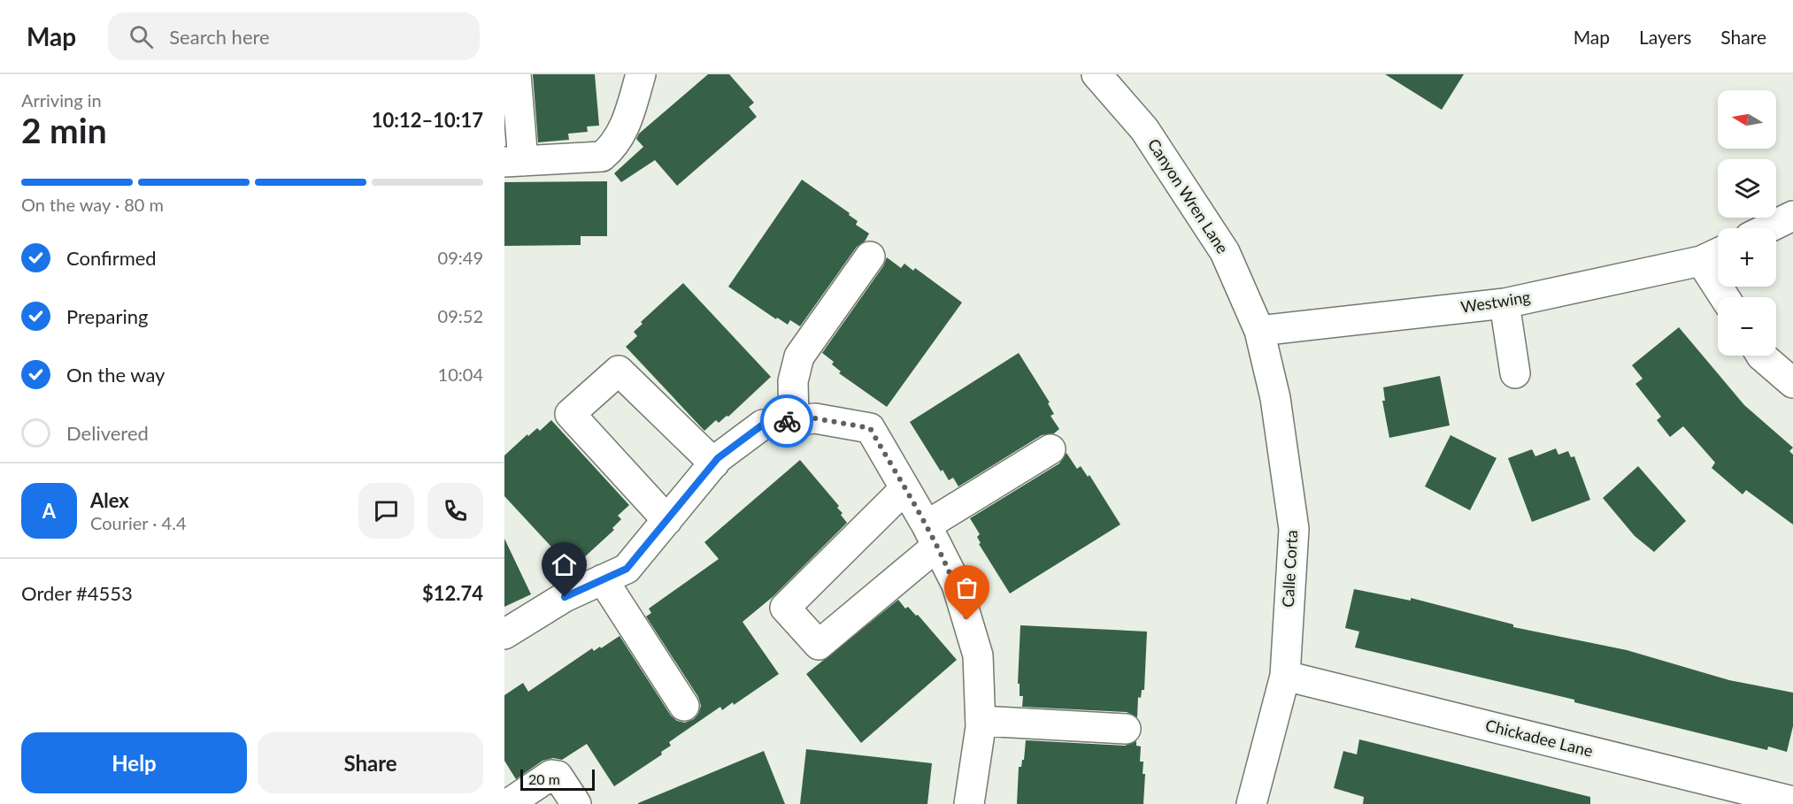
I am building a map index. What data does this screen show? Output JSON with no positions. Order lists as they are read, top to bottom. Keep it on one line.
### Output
{"streets":{"street":["Canyon Wren Lane","Westwing","Calle Corta","Chickadee Lane"]},"crossings":[["Canyon Wren Lane","Westwing"],["Canyon Wren Lane","Calle Corta"],["Westwing","Calle Corta"],["Calle Corta","Chickadee Lane"]],"scale_bar":"20 m","north":"left","page":{"header":"Map","search":"Search here","nav":["Map","Layers","Share"],"heading":["2 min","Arriving in","10:12–10:17"],"panel":["Alex","Courier · 4.4","Order #4553","$12.74"],"map_buttons":["+","−"],"bar":"On the way · 80 m","list":[["Confirmed","09:49"],["Preparing","09:52"],["On the way","10:04"],"Delivered"],"round":"A","buttons":["Help","Share"],"scale":"20 m"}}
